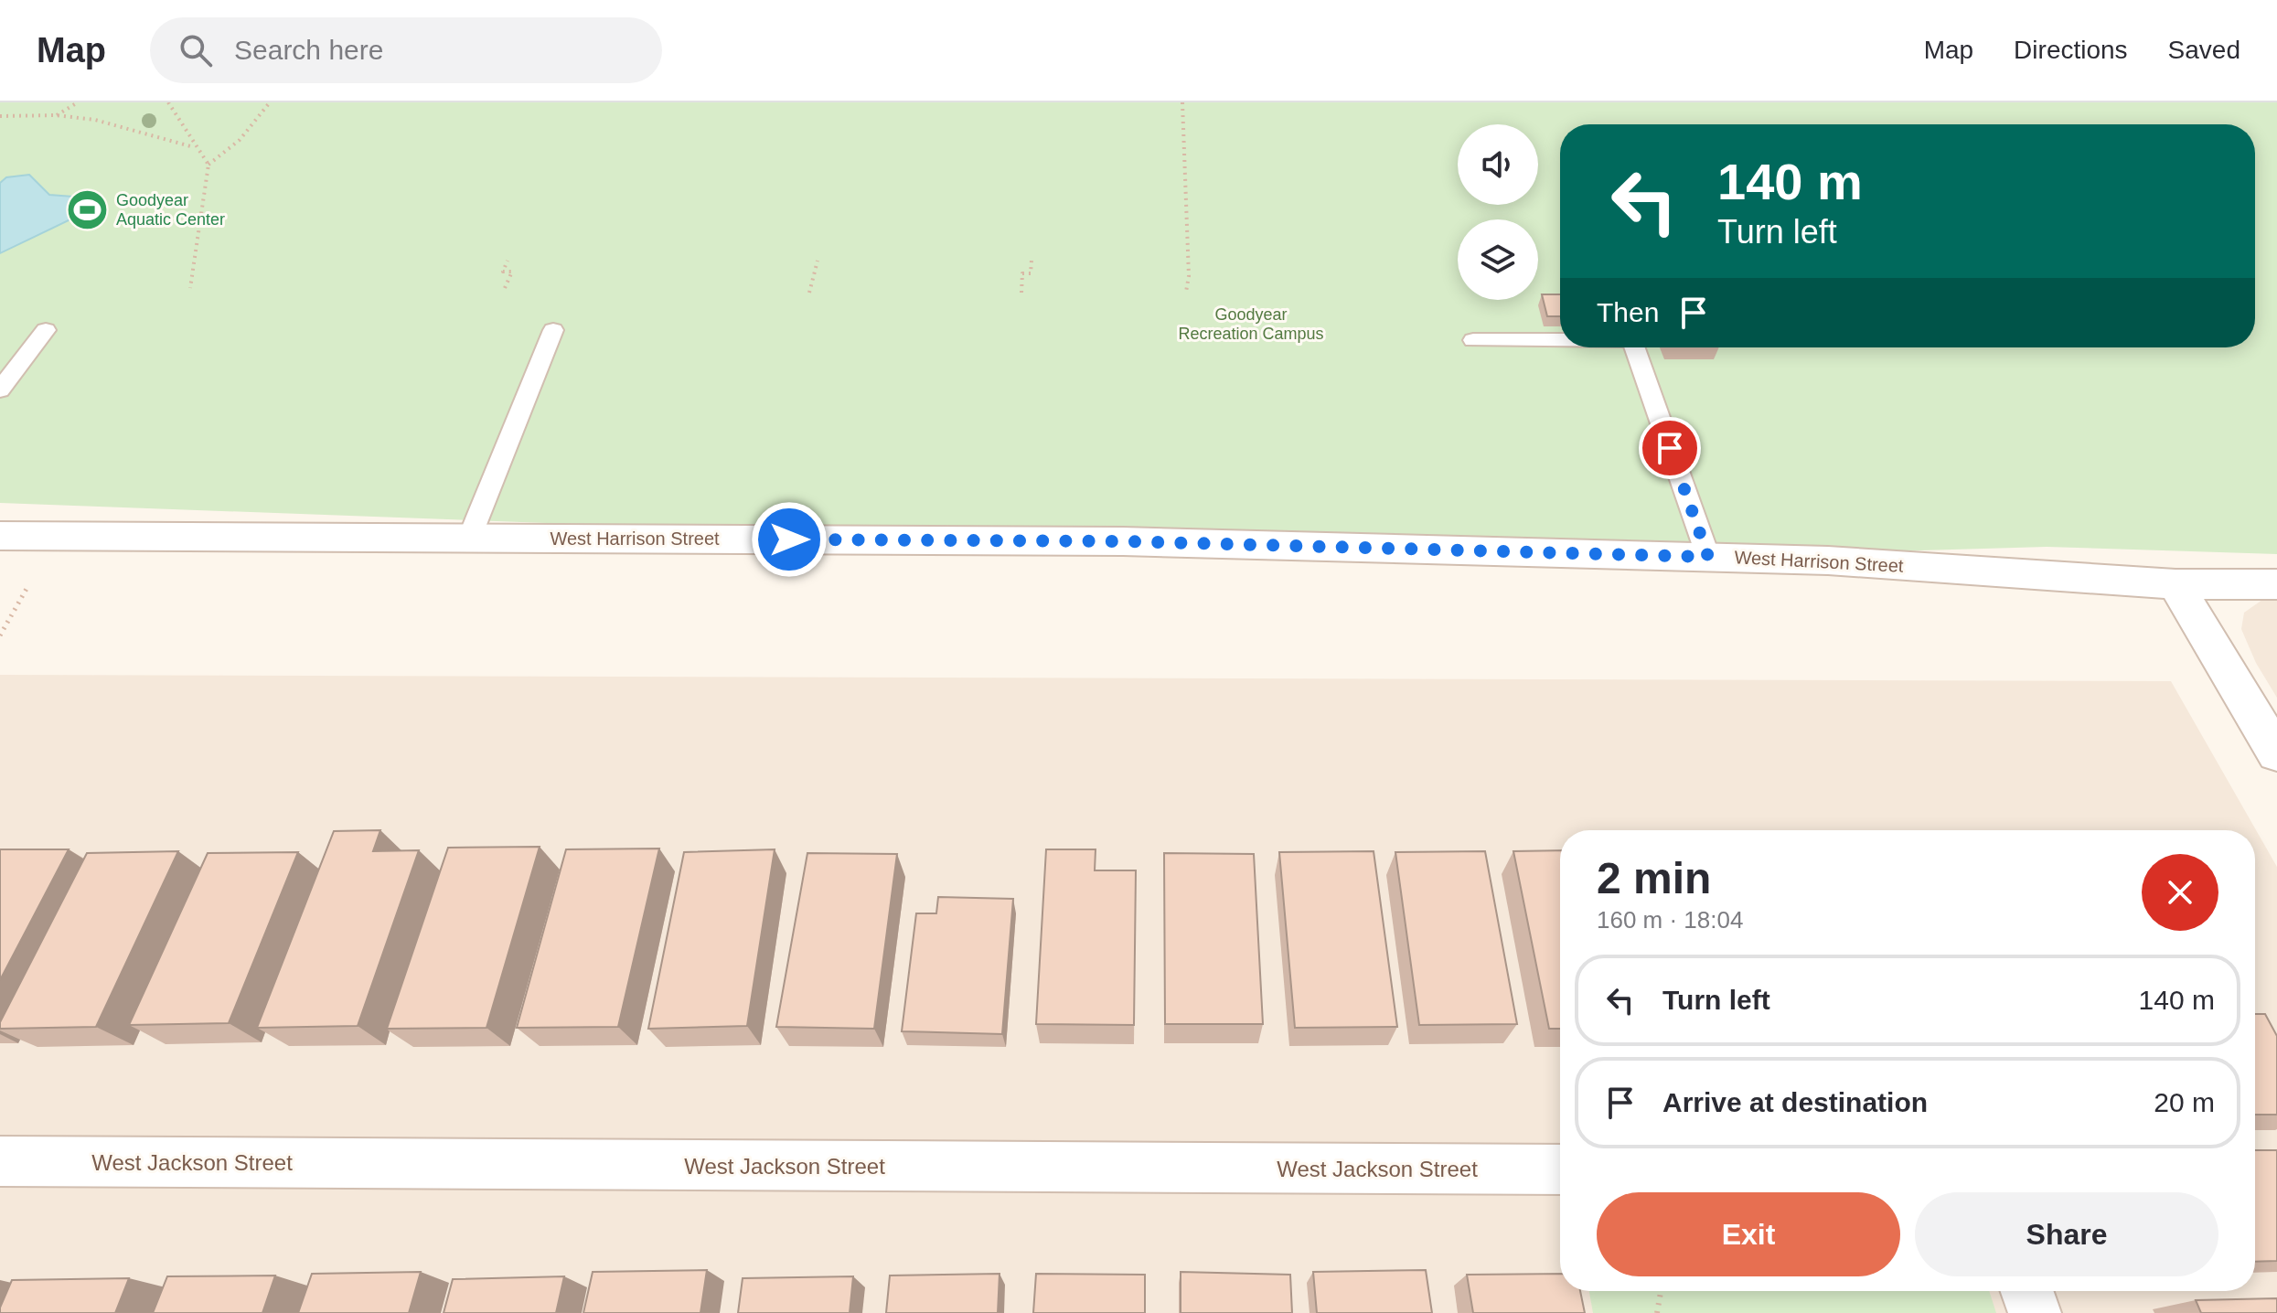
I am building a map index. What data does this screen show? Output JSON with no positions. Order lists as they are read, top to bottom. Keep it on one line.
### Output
{"streets":{"street":["West Harrison Street","West Jackson Street"]},"parks":["Goodyear Recreation Campus"],"places":{"sports":["Goodyear Aquatic Center"]},"page":{"header":"Map","search":"Search here","nav":["Map","Directions","Saved"],"turn":["140 m","Turn left"],"then":"Then","heading":["2 min","160 m · 18:04"],"list":[{"name":"Turn left","value":"140 m"},{"name":"Arrive at destination","value":"20 m"}],"buttons":["Exit","Share"]}}
